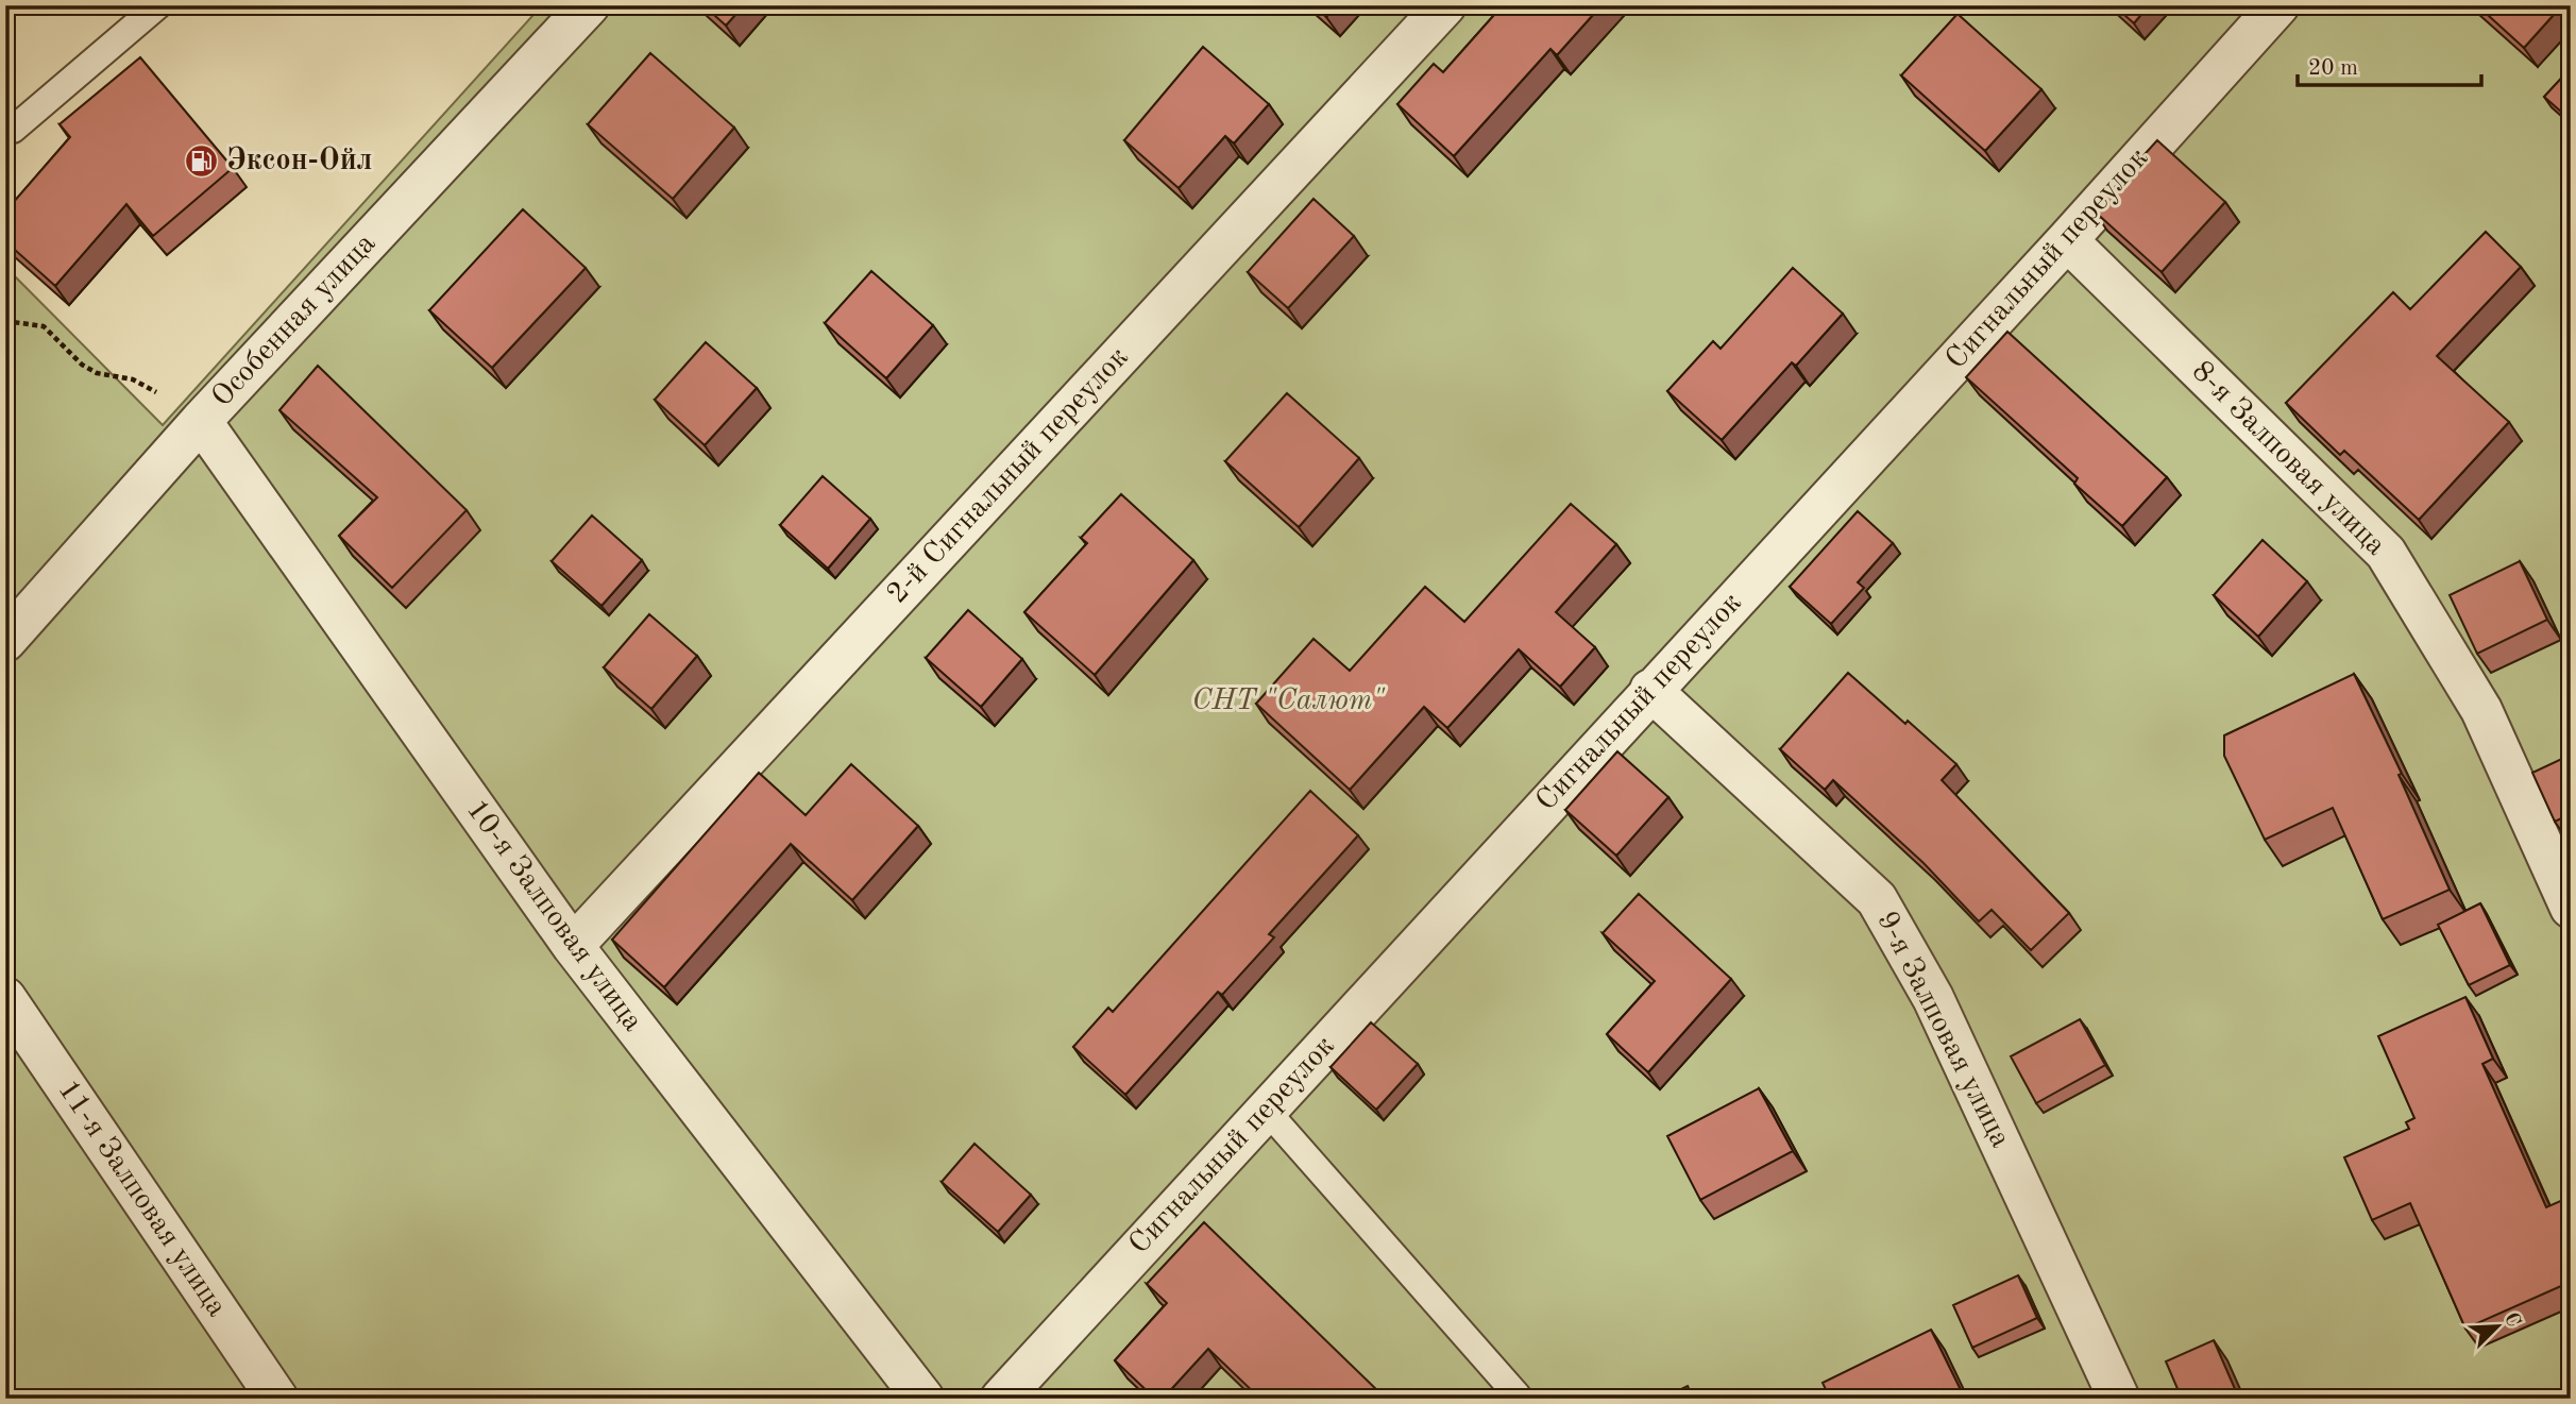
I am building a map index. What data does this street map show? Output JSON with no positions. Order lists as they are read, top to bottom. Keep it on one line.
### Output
{"streets":{"street":["Сигнальный переулок","Особенная улица","8-я Залповая улица","2-й Сигнальный переулок","10-я Залповая улица","9-я Залповая улица","11-я Залповая улица"]},"crossings":[["Сигнальный переулок","8-я Залповая улица"],["Сигнальный переулок","9-я Залповая улица"],["Особенная улица","10-я Залповая улица"],["2-й Сигнальный переулок","10-я Залповая улица"]],"parks":["СНТ \"Салют\""],"places":{"fuel station":["Эксон-Ойл"]},"scale_bar":"20 m","north":"top right"}
